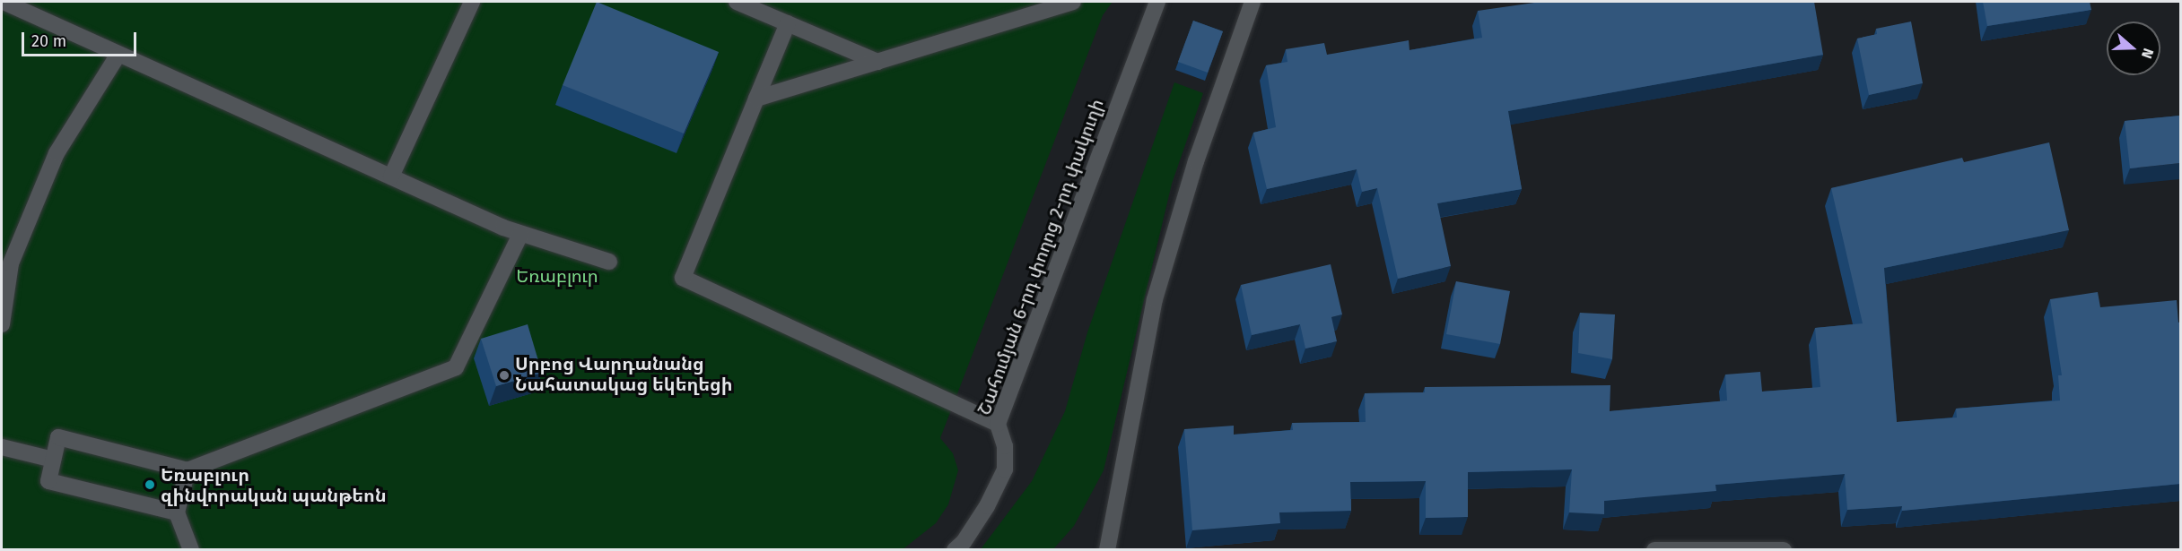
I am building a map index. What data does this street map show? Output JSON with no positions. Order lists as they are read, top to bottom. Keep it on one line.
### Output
{"streets":{"street":["Շահումյան 6-րդ փողոց 2-րդ փակուղի"]},"parks":["Եռաբլուր"],"places":["Սրբոց Վարդանանց Նահատակաց եկեղեցի","Եռաբլուր զինվորական պանթեոն"],"scale_bar":"20 m","north":"right"}
